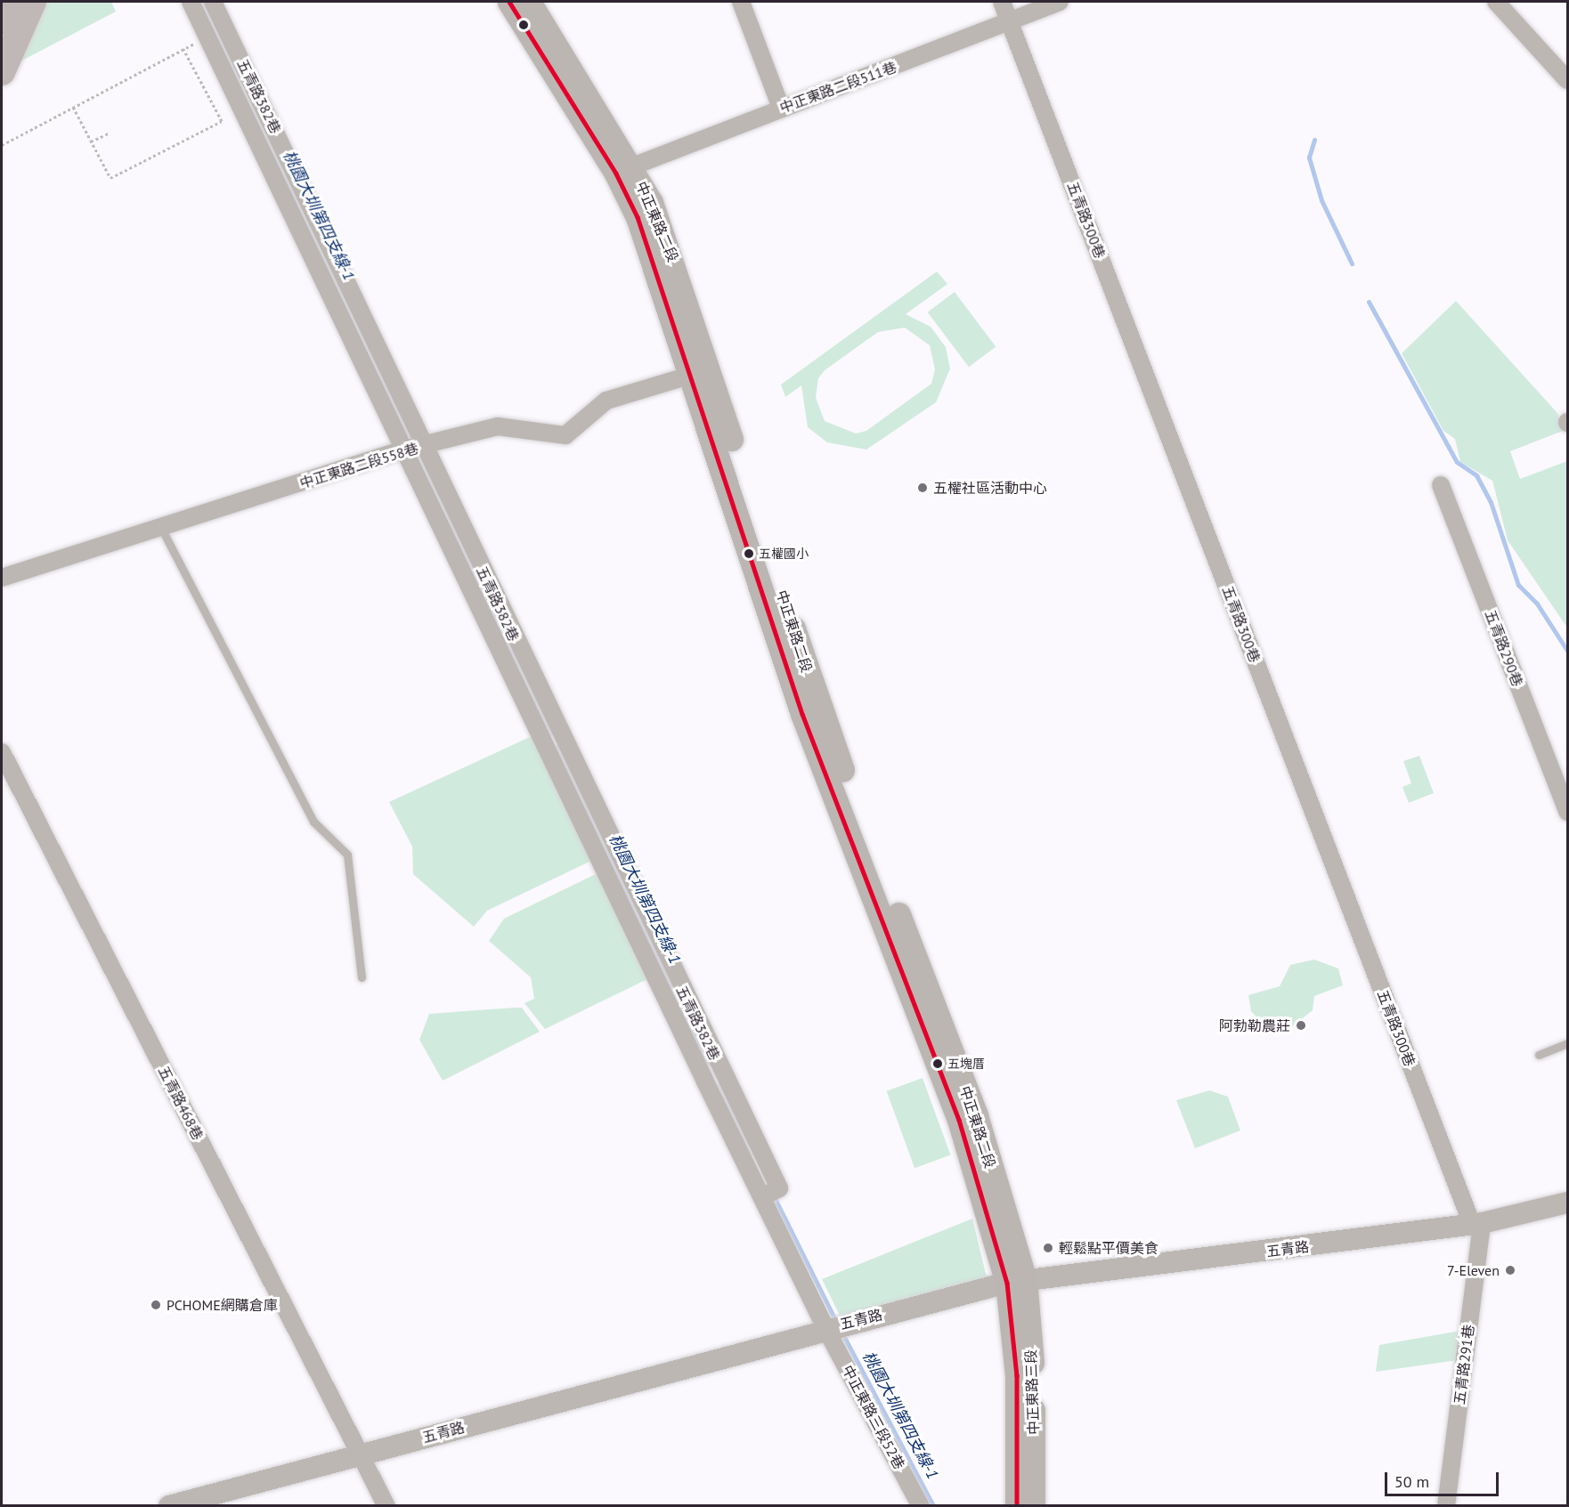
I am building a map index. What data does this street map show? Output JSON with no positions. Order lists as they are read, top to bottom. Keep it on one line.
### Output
{"streets":{"main road":["中正東路二段","中正東路三段"],"street":["中正東路二段511巷","五青路382巷","五青路300巷","中正東路二段558巷","五青路290巷","五青路468巷","五青路","五青路291巷","中正東路三段52巷"]},"crossings":[["中正東路二段511巷","五青路300巷"],["中正東路二段511巷","中正東路二段"],["五青路382巷","中正東路二段558巷"],["五青路382巷","五青路"],["五青路382巷","中正東路三段52巷"],["五青路300巷","五青路"],["五青路300巷","五青路291巷"],["中正東路二段","中正東路二段558巷"],["中正東路二段","五青路"],["中正東路二段","中正東路三段"],["五青路468巷","五青路"],["五青路","五青路291巷"],["五青路","中正東路三段"],["五青路","中正東路三段52巷"]],"water":["桃園大圳第四支線-1"],"places":["五權社區活動中心","五權國小","阿勃勒農莊","五塊厝","輕鬆點平價美食","7-Eleven","PCHOME網購倉庫"],"scale_bar":"50 m"}
